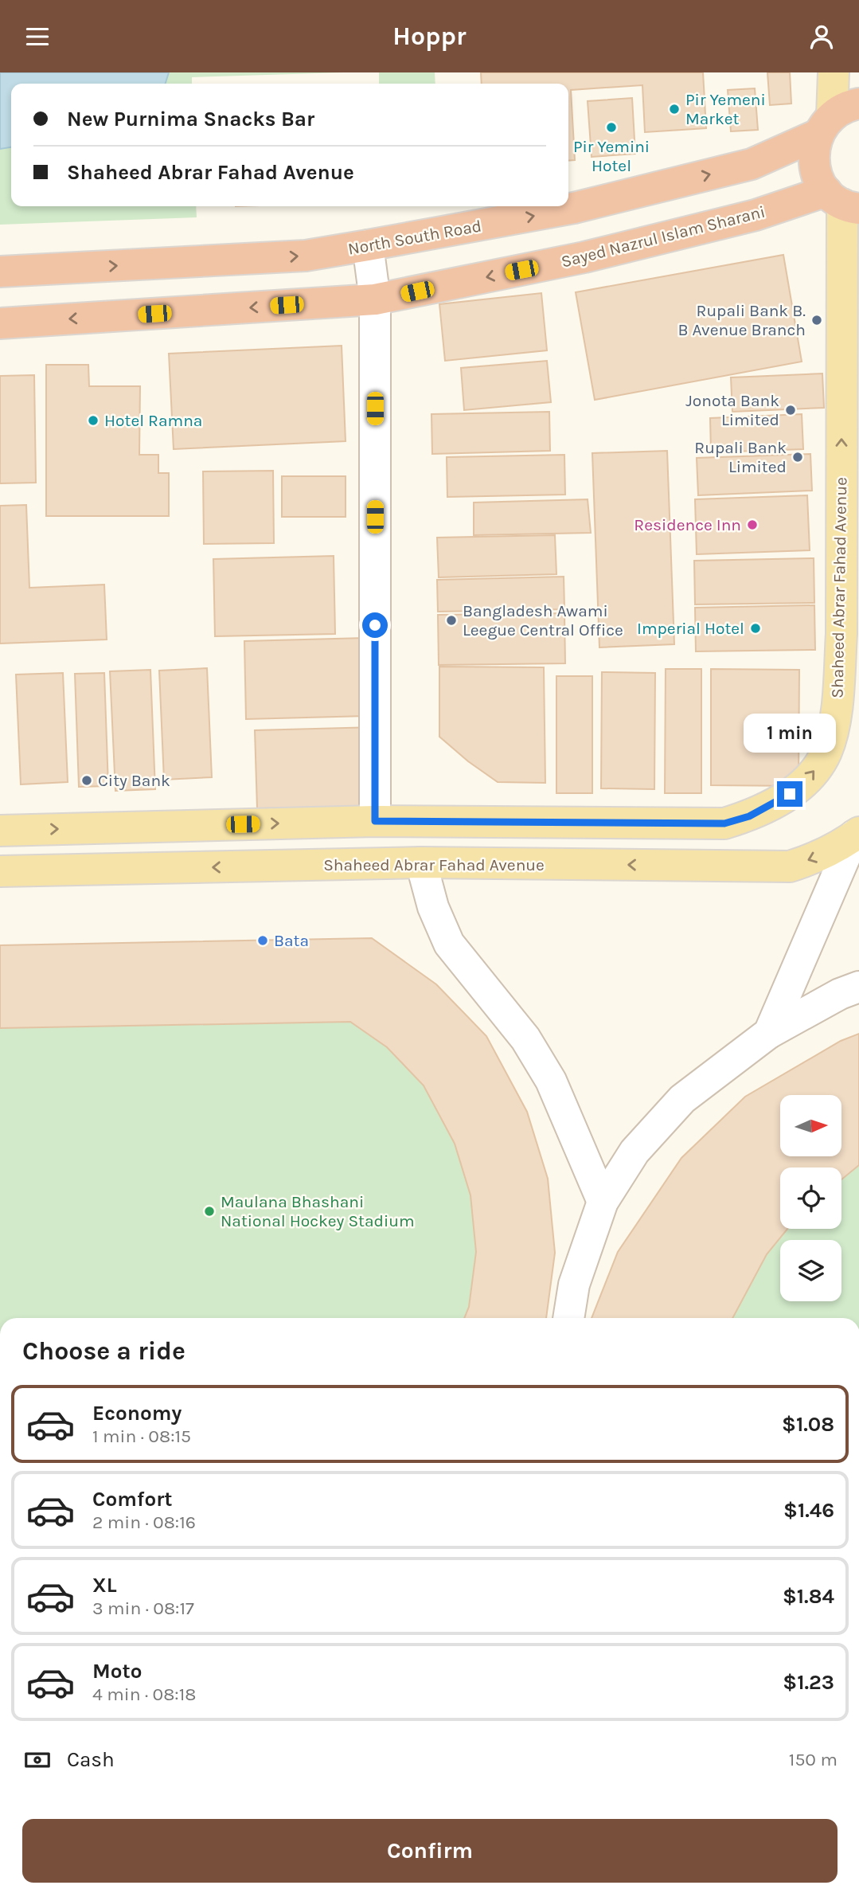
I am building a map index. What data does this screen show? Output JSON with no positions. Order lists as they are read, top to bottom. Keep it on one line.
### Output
{"streets":{"highway":["Sayed Nazrul Islam Sharani","North South Road"],"main road":["Shaheed Abrar Fahad Avenue"]},"crossings":[["Sayed Nazrul Islam Sharani","Shaheed Abrar Fahad Avenue"]],"one_way":["Sayed Nazrul Islam Sharani","North South Road"],"places":["Pir Yemeni Market","Pir Yemini Hotel","Rupali Bank B. B Avenue Branch","Jonota Bank Limited","Hotel Ramna","Rupali Bank Limited","Residence Inn","Bangladesh Awami Leegue Central Office","Imperial Hotel","City Bank","Bata","Maulana Bhashani National Hockey Stadium"],"north":"right","page":{"header":"Hoppr","banner":["New Purnima Snacks Bar","Shaheed Abrar Fahad Avenue"],"bubble":"1 min","heading":"Choose a ride","list":[{"name":"Economy","note":"1 min · 08:15","value":"$1.08"},{"name":"Comfort","note":"2 min · 08:16","value":"$1.46"},{"name":"XL","note":"3 min · 08:17","value":"$1.84"},{"name":"Moto","note":"4 min · 08:18","value":"$1.23"}],"pay":["Cash","150 m"],"buttons":"Confirm"}}
